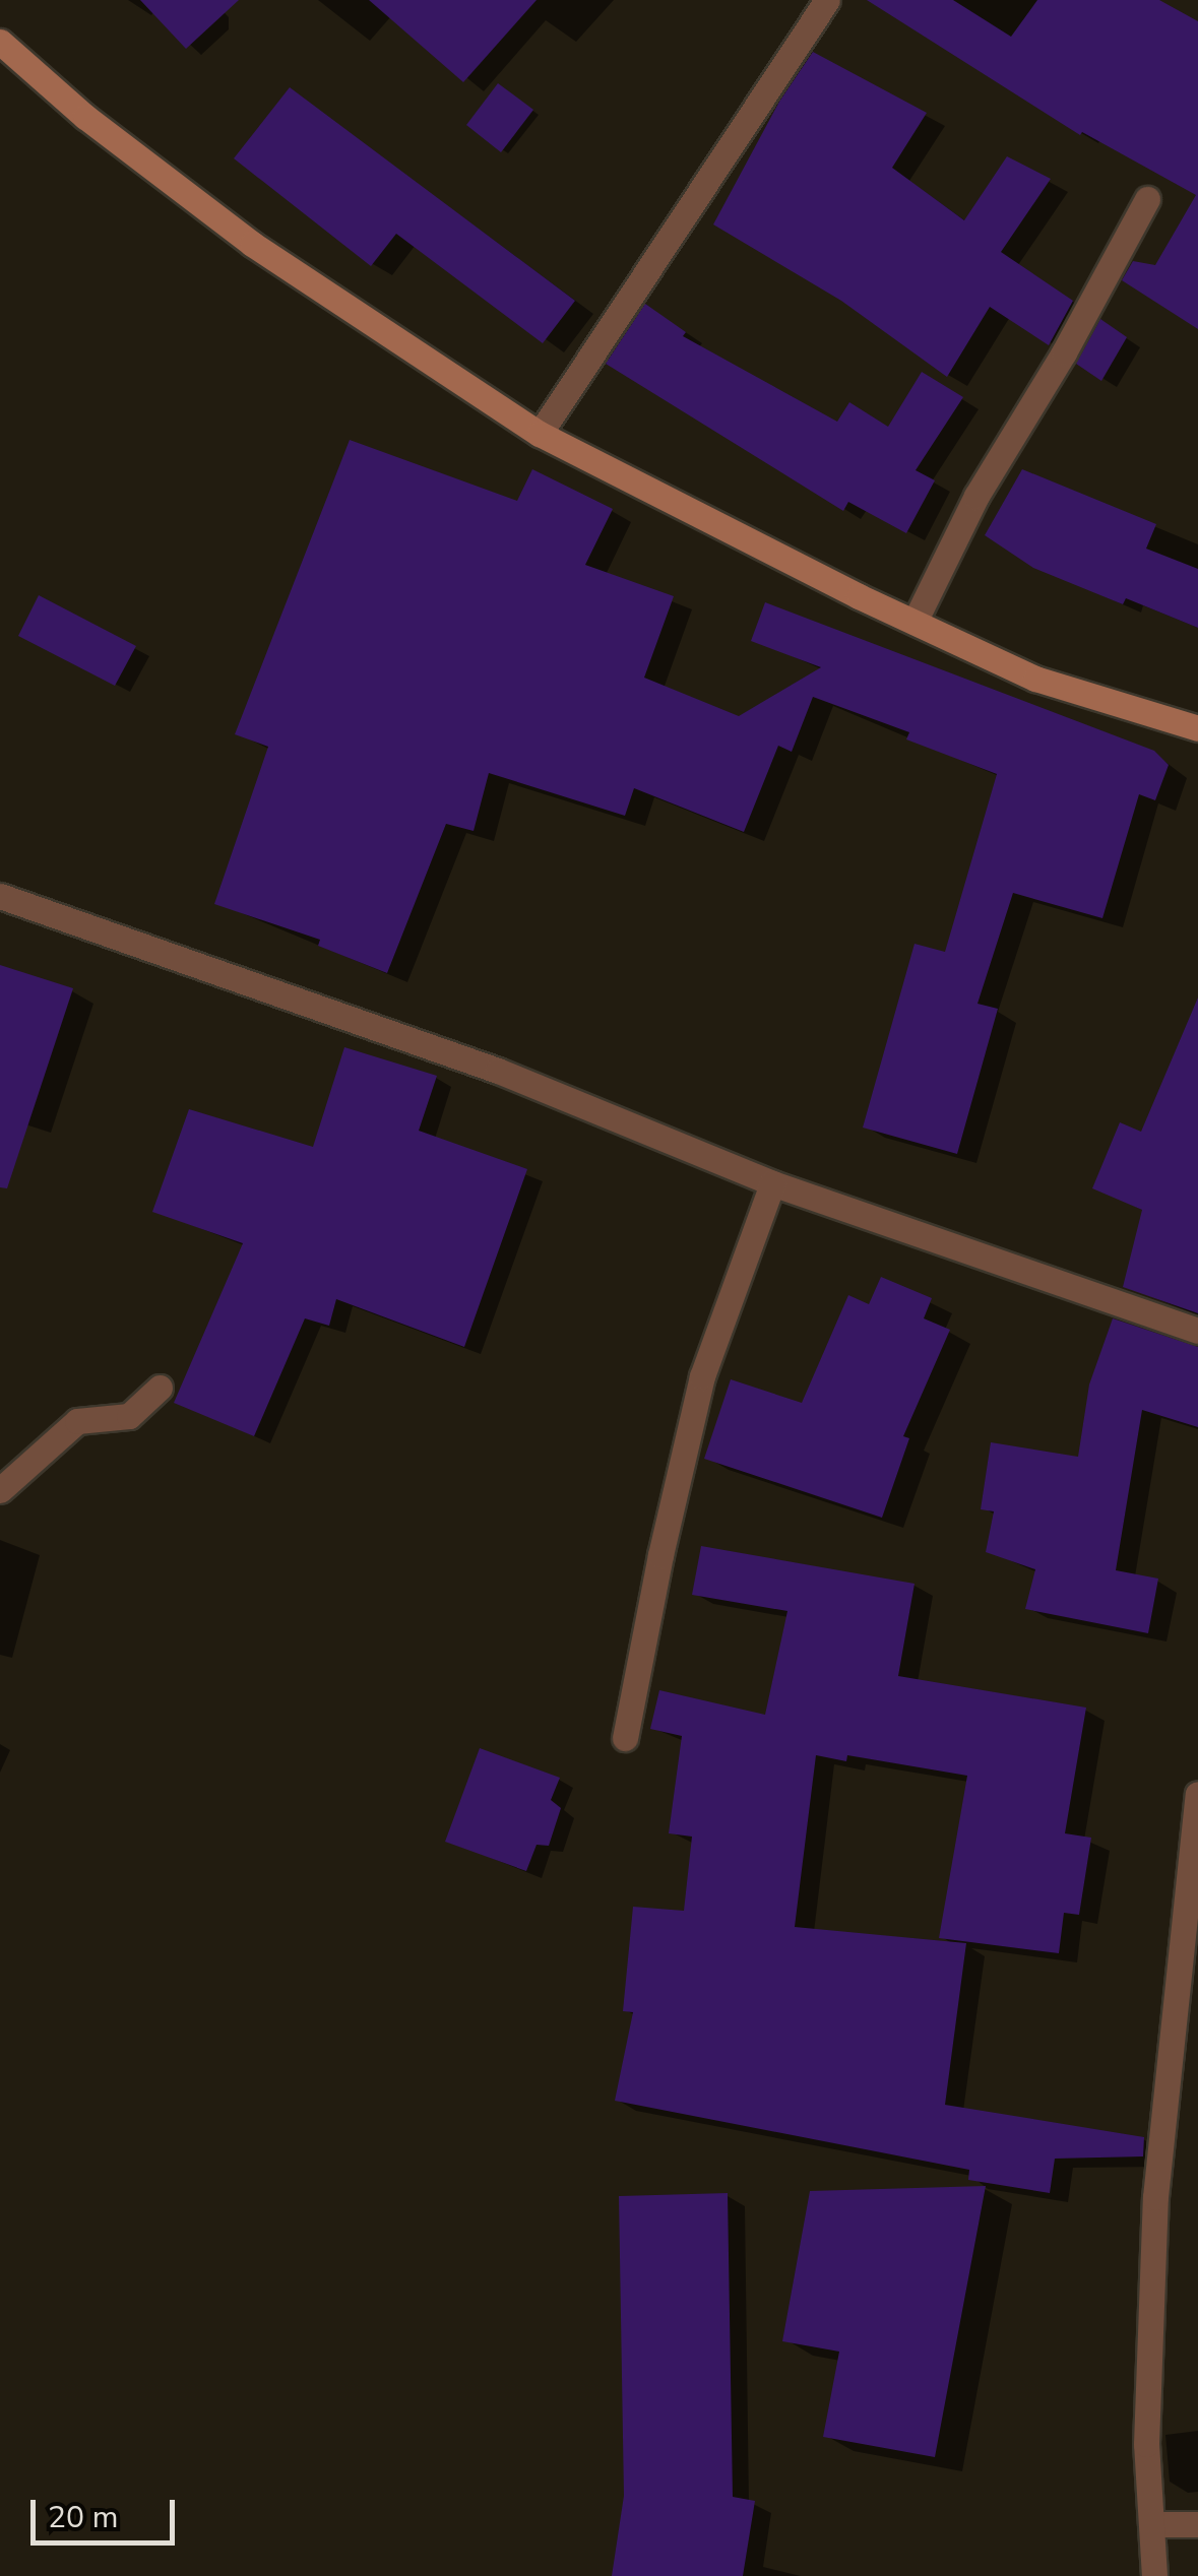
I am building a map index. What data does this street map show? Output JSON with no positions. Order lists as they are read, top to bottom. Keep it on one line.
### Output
{"scale_bar":"20 m"}
